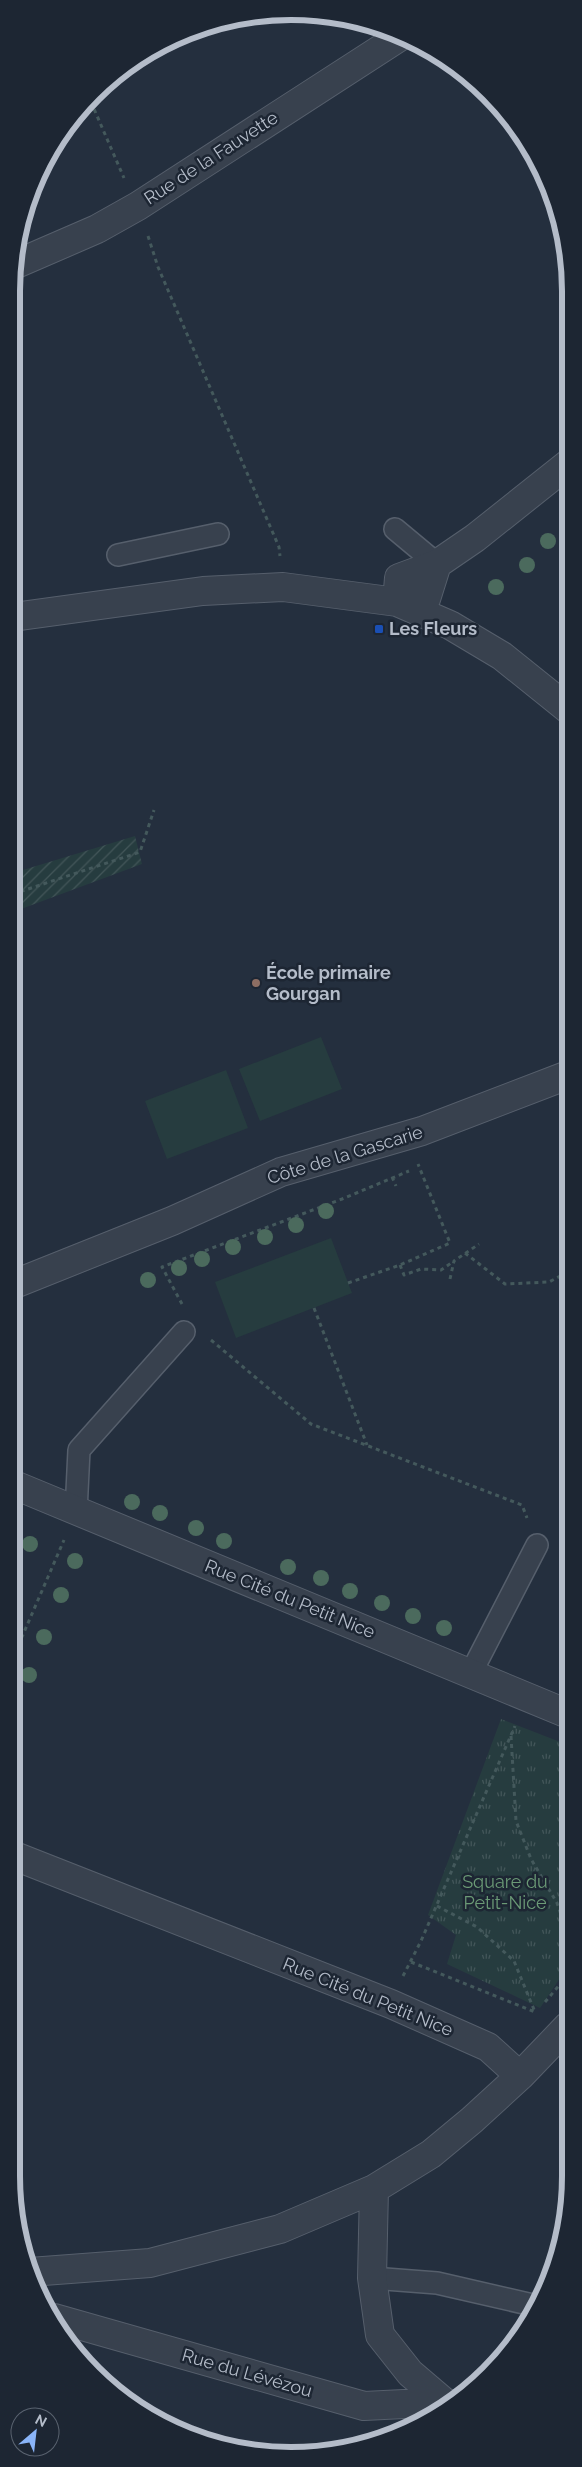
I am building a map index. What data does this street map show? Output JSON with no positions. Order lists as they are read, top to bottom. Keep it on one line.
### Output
{"streets":{"street":["Rue de la Fauvette","Côte de la Gascarie","Rue Cité du Petit Nice","Rue du Lévézou"]},"parks":["Square du Petit-Nice"],"places":{"transit":["Les Fleurs"],"other":["École primaire Gourgan"]},"north":"top right"}
